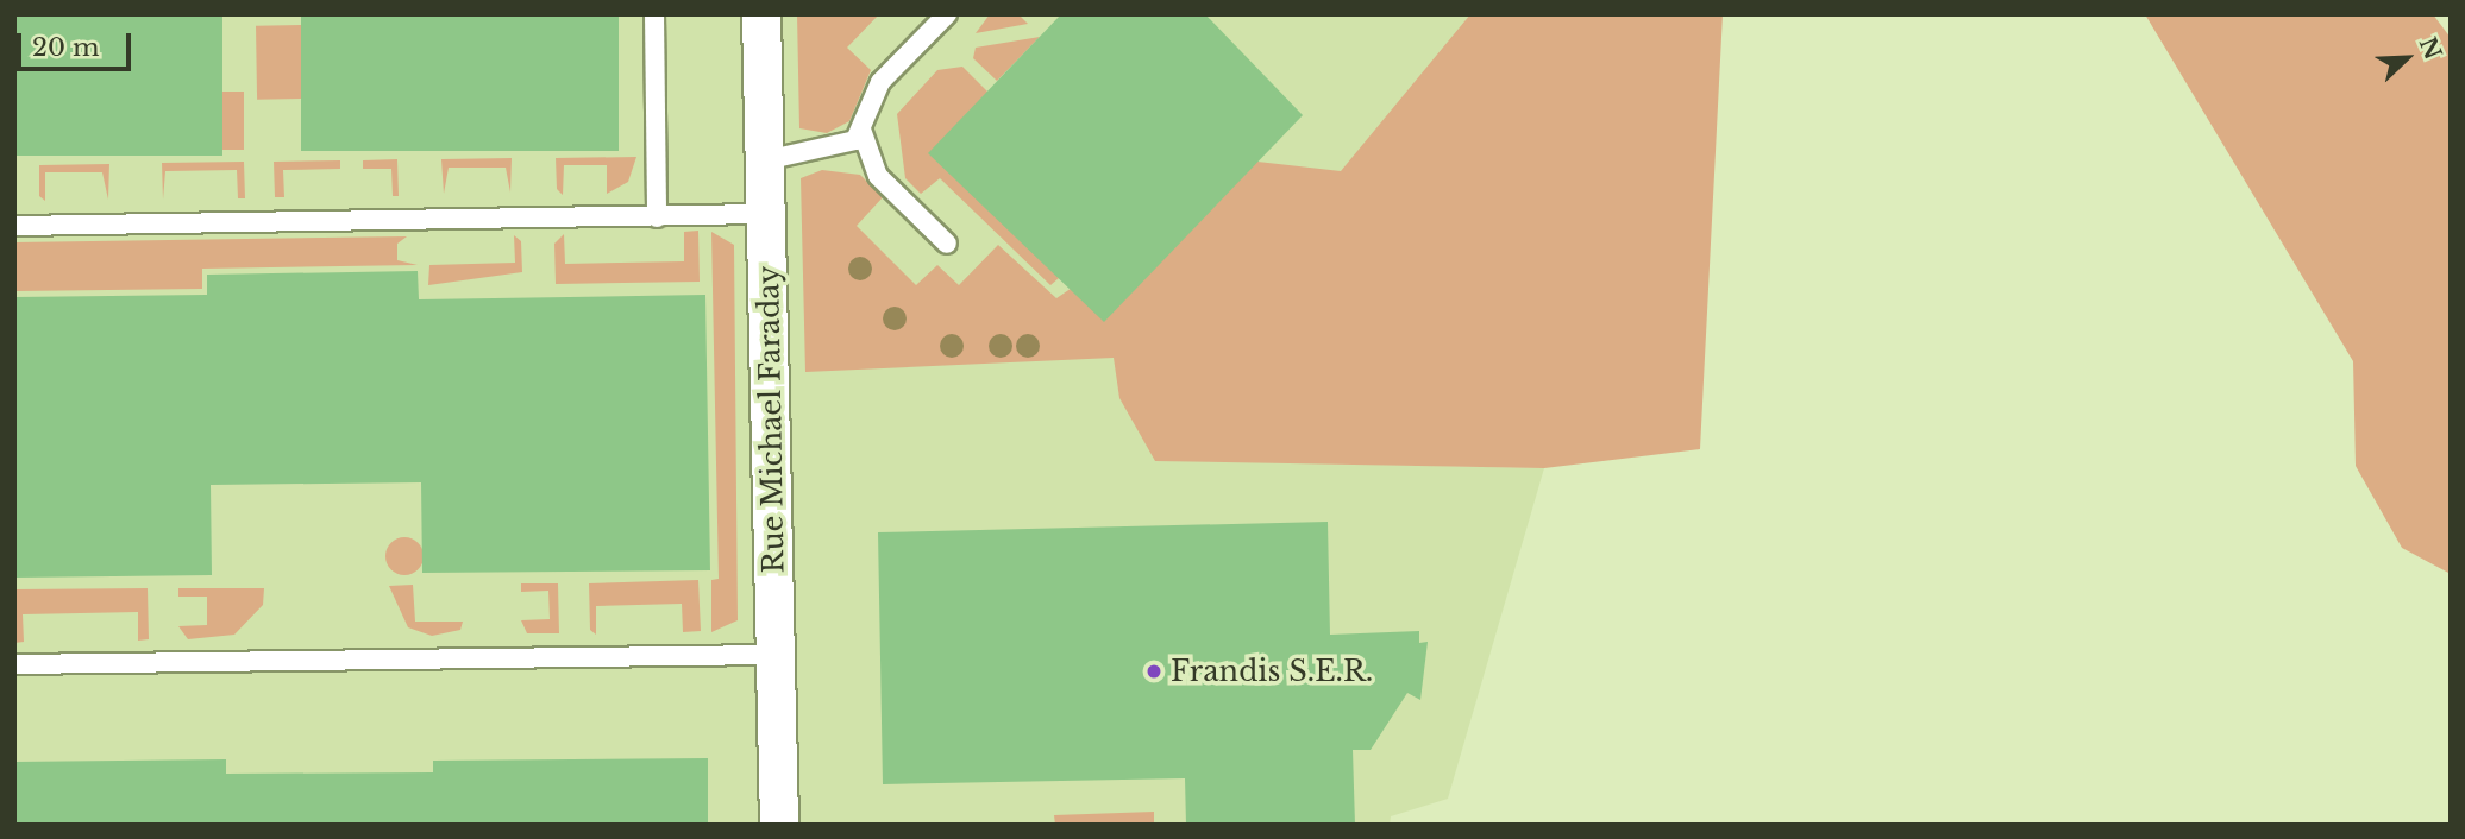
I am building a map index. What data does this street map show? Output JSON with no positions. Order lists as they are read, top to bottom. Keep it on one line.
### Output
{"streets":{"street":["Rue Michael Faraday"]},"places":["Frandis S.E.R."],"scale_bar":"20 m","north":"top right"}
